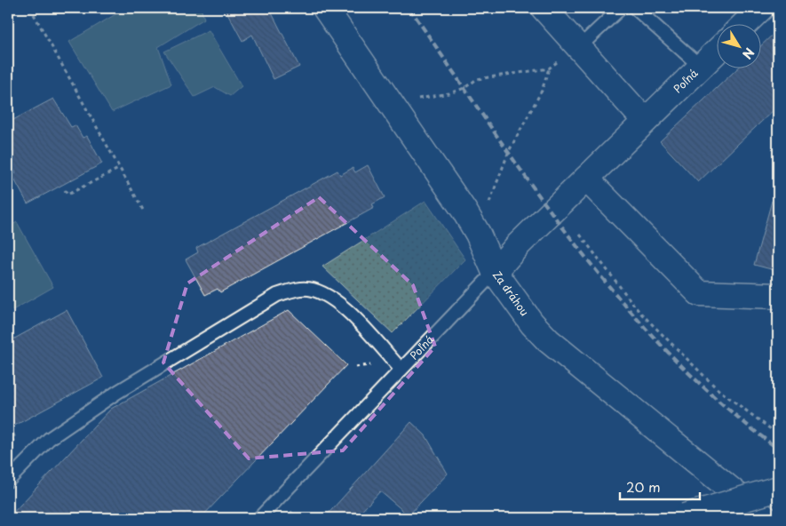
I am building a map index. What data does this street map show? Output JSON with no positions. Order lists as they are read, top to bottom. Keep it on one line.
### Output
{"streets":{"street":["Poľná","Za dráhou"]},"crossings":[["Poľná","Za dráhou"]],"scale_bar":"20 m","north":"bottom right"}
